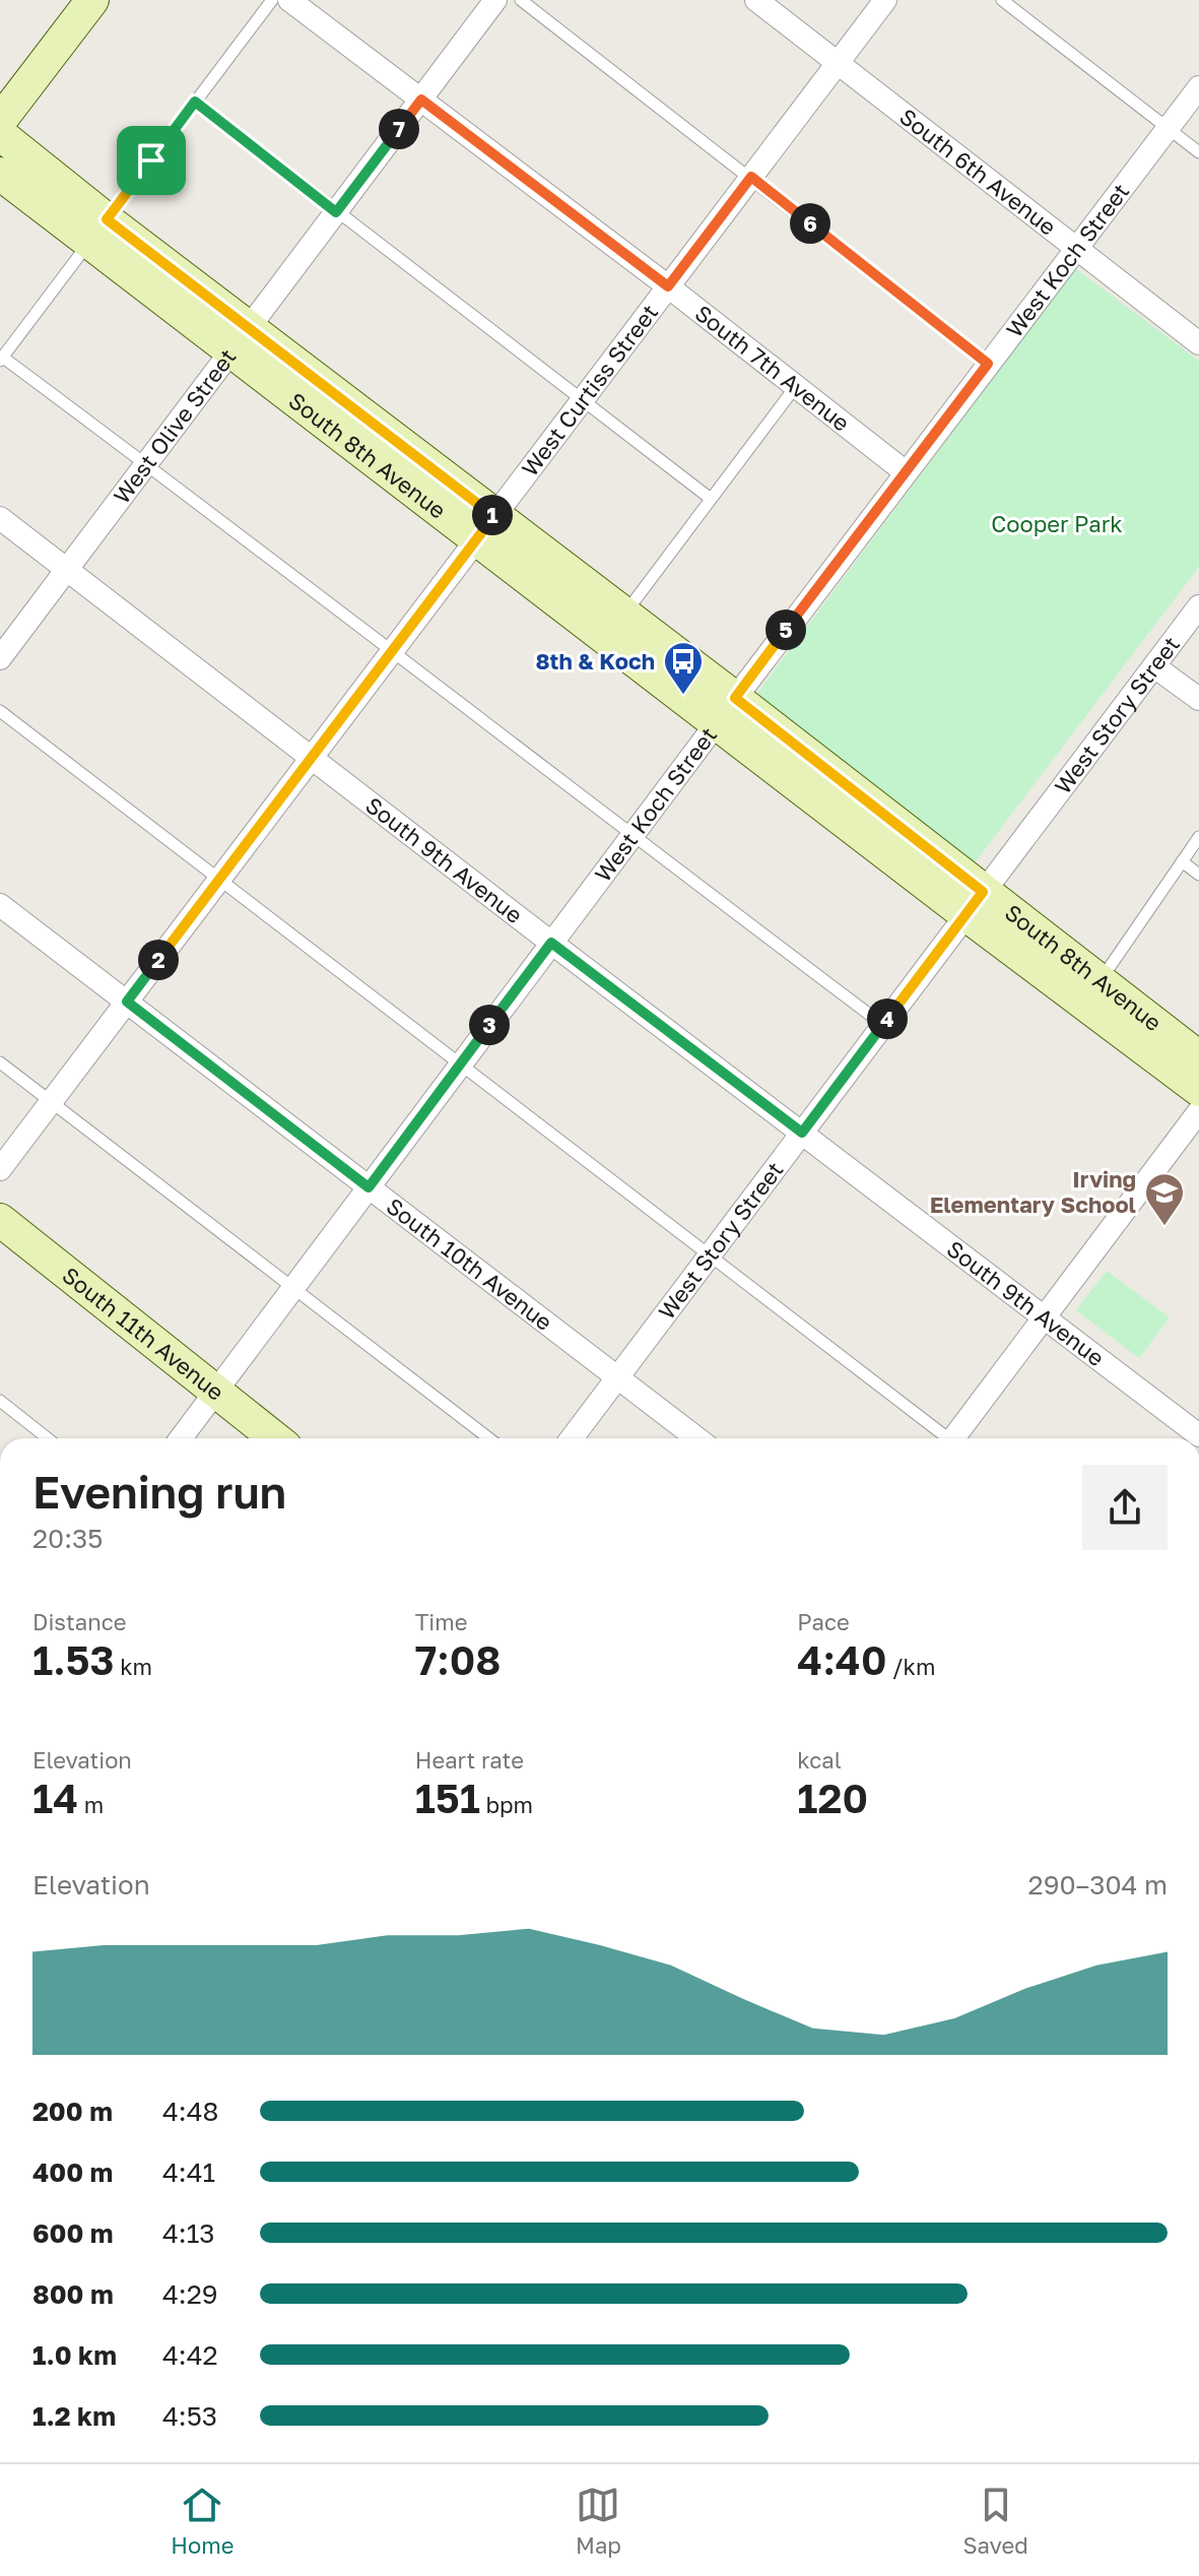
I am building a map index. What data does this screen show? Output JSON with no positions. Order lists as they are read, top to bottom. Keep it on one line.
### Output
{"streets":{"street":["South 6th Avenue","West Koch Street","South 7th Avenue","West Curtiss Street","West Olive Street","South 8th Avenue","West Story Street","South 9th Avenue","South 10th Avenue","South 11th Avenue"]},"crossings":[["South 6th Avenue","West Koch Street"],["South 6th Avenue","West Curtiss Street"],["West Koch Street","South 7th Avenue"],["West Koch Street","South 8th Avenue"],["West Koch Street","South 9th Avenue"],["West Koch Street","South 10th Avenue"],["West Koch Street","South 11th Avenue"],["South 7th Avenue","West Curtiss Street"],["South 7th Avenue","West Olive Street"],["West Curtiss Street","South 8th Avenue"],["West Curtiss Street","South 9th Avenue"],["West Curtiss Street","South 10th Avenue"],["West Olive Street","South 8th Avenue"],["West Olive Street","South 9th Avenue"],["South 8th Avenue","West Story Street"],["West Story Street","South 9th Avenue"],["West Story Street","South 10th Avenue"]],"parks":["Cooper Park"],"places":{"bus stop":["8th & Koch"],"school or university":["Irving Elementary School"]},"page":{"pins":["7","6","1","5","2","4","3"],"heading":["Evening run","20:35"],"stats":[["Distance","1.53 km"],["Time","7:08"],["Pace","4:40 /km"],["Elevation","14 m"],["Heart rate","151 bpm"],["kcal","120"]],"chart":["Elevation","290–304 m"],"list":[{"name":"200 m","note":"4:48"},{"name":"400 m","note":"4:41"},{"name":"600 m","note":"4:13"},{"name":"800 m","note":"4:29"},{"name":"1.0 km","note":"4:42"},{"name":"1.2 km","note":"4:53"}],"tabs":["Home","Map","Saved"]}}
